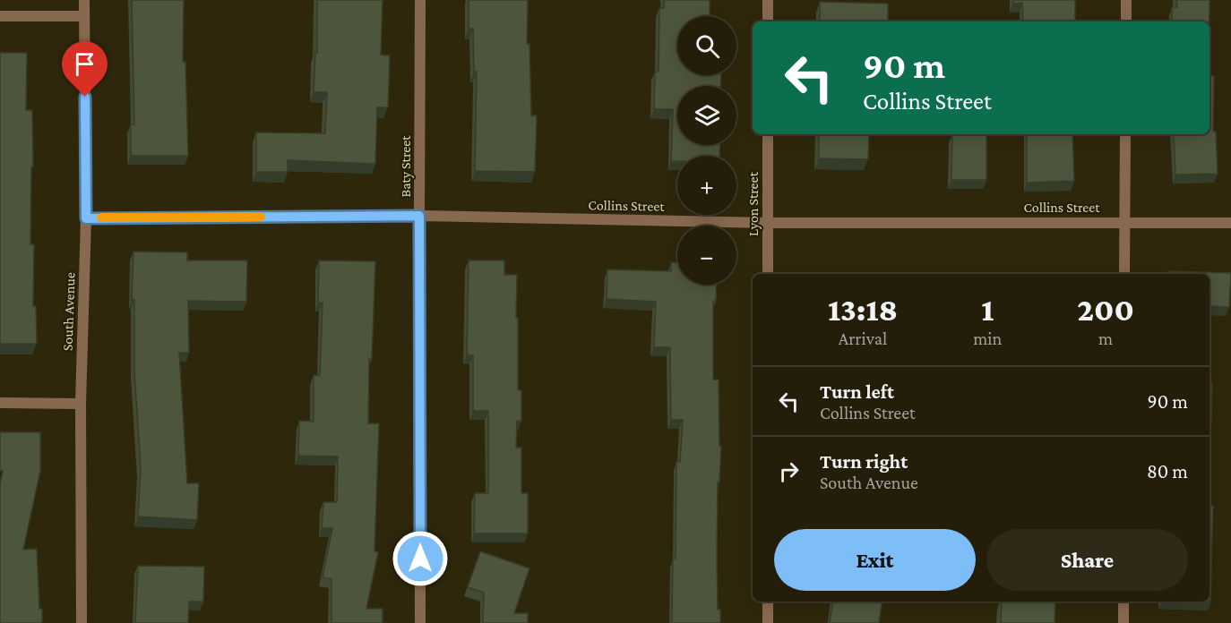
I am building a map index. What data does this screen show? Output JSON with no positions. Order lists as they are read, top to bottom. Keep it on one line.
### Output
{"streets":{"street":["Baty Street","Lyon Street","Collins Street","South Avenue"]},"crossings":[["Baty Street","Collins Street"],["Lyon Street","Collins Street"],["Collins Street","South Avenue"]],"page":{"map_buttons":["+","−"],"turn":["90 m","Collins Street"],"eta":["13:18","Arrival","1","min","200","m"],"list":[{"name":"Turn left","note":"Collins Street","value":"90 m"},{"name":"Turn right","note":"South Avenue","value":"80 m"}],"buttons":["Exit","Share"]}}
